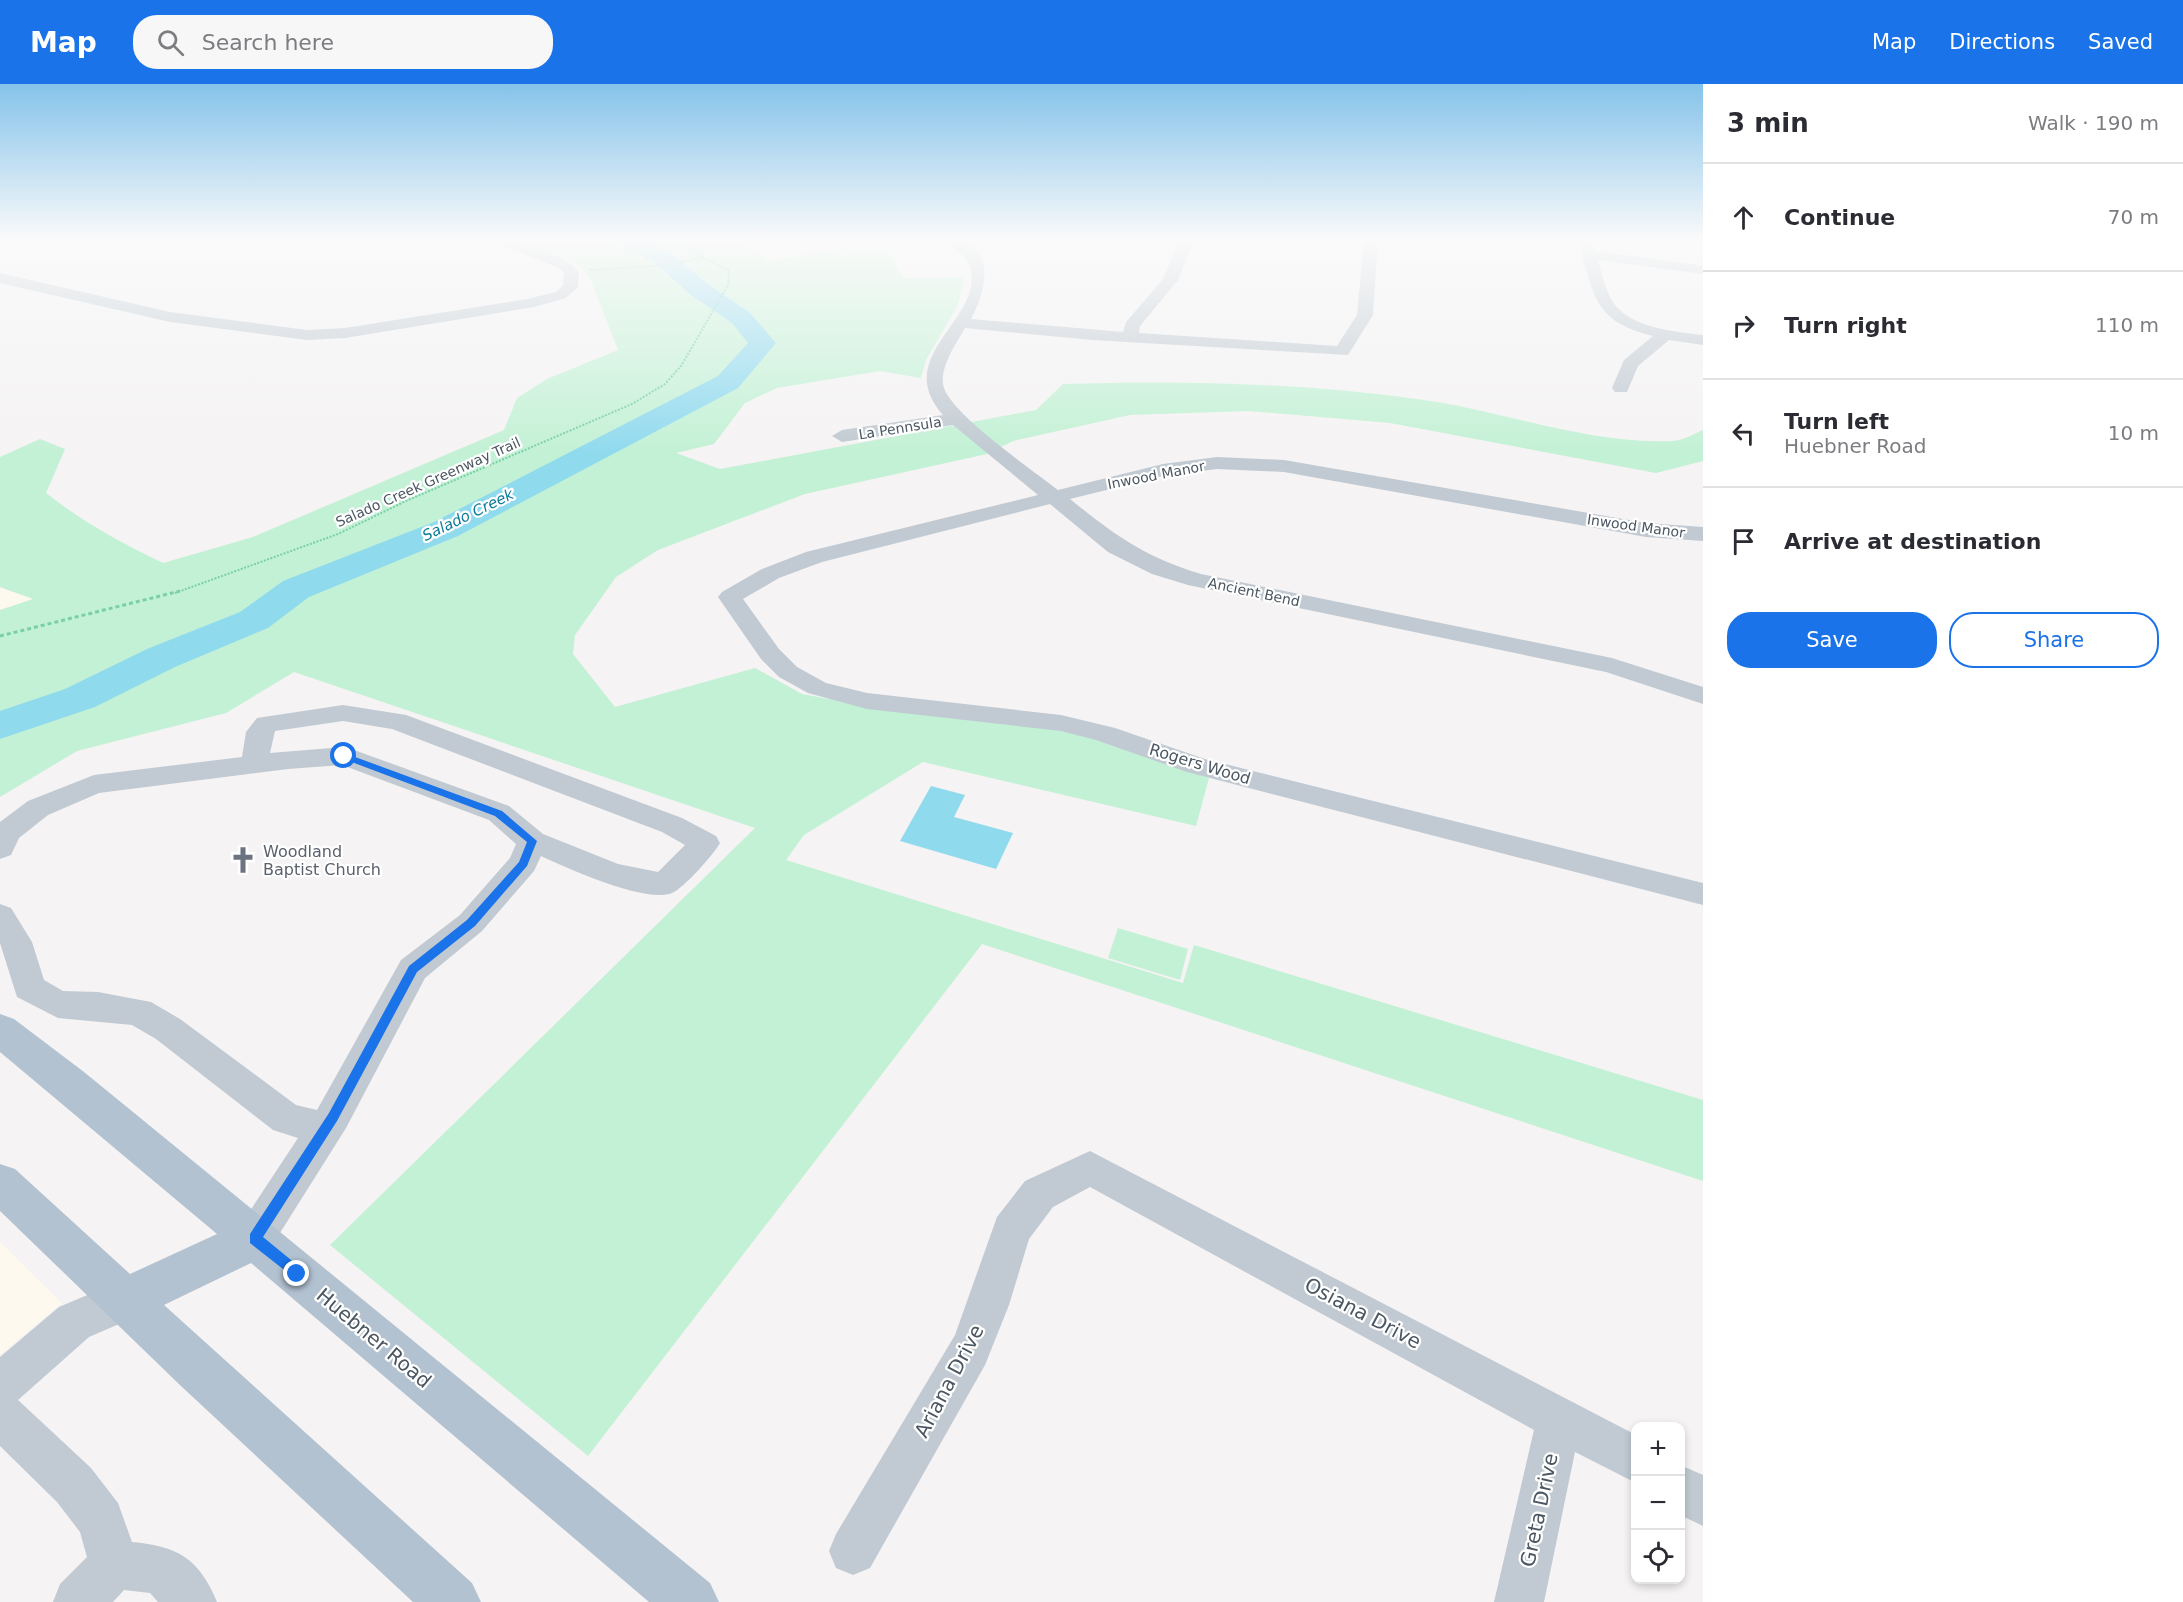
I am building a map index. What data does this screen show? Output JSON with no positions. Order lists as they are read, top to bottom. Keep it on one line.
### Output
{"streets":{"main road":["Huebner Road"],"street":["La Pennsula","Inwood Manor","Ancient Bend","Rogers Wood","Osiana Drive","Ariana Drive","Greta Drive"],"path":["Salado Creek Greenway Trail"]},"crossings":[["La Pennsula","Ancient Bend"],["Inwood Manor","Ancient Bend"],["Inwood Manor","Rogers Wood"],["Osiana Drive","Ariana Drive"],["Osiana Drive","Greta Drive"]],"water":["Salado Creek"],"places":{"church":["Woodland Baptist Church"]},"page":{"header":"Map","search":"Search here","nav":["Map","Directions","Saved"],"heading":["3 min","Walk · 190 m"],"list":[["Continue","70 m"],["Turn right","110 m"],["Turn left","Huebner Road","10 m"],"Arrive at destination"],"buttons":["Save","Share"],"map_buttons":["+","−"]}}
